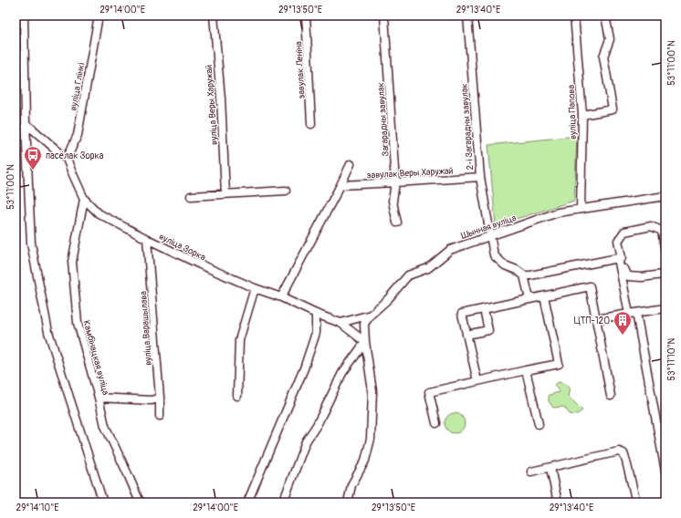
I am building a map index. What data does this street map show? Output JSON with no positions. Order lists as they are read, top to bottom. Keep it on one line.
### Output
{"streets":{"street":["завулак Леніна","вуліца Глінкі","вуліца Веры Харужай","вуліца Папова","Загарадны завулак","2-і Загарадны завулак","завулак Веры Харужай","Шынная вуліца","вуліца Зорка","вуліца Варашылава","Камбінацкая вуліца"]},"crossings":[["вуліца Папова","Шынная вуліца"],["Загарадны завулак","завулак Веры Харужай"],["2-і Загарадны завулак","завулак Веры Харужай"],["2-і Загарадны завулак","Шынная вуліца"],["Шынная вуліца","вуліца Зорка"],["вуліца Зорка","вуліца Варашылава"],["вуліца Зорка","Камбінацкая вуліца"]],"places":{"bus stop":["пасёлак Зорка"],"building":["ЦТП-120"]},"coordinates":["29°14'00\"E","29°13'50\"E","29°13'40\"E","53°11'00\"N","53°11'10\"N","29°14'10\"E"]}
